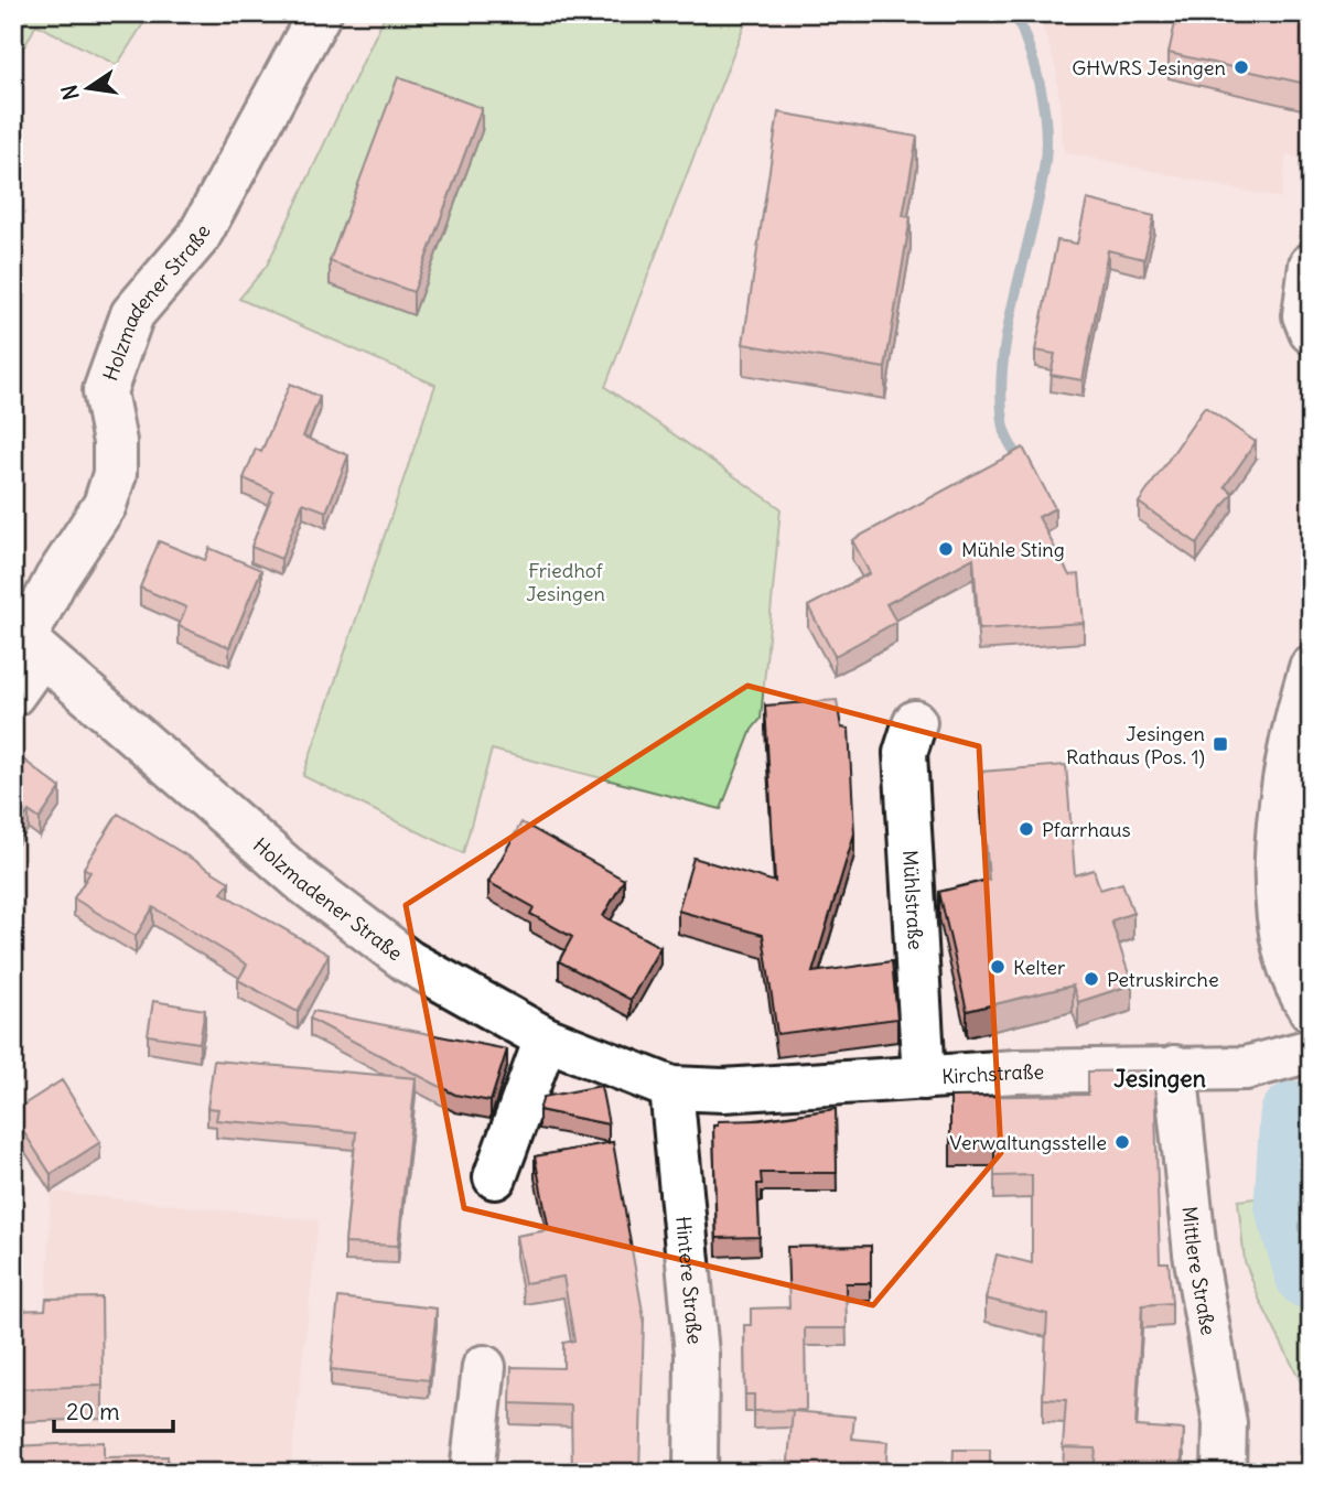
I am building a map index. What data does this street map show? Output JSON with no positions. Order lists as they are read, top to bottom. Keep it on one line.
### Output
{"streets":{"street":["Holzmadener Straße","Mühlstraße","Kirchstraße","Mittlere Straße","Hintere Straße"]},"crossings":[["Holzmadener Straße","Kirchstraße"],["Holzmadener Straße","Hintere Straße"],["Mühlstraße","Kirchstraße"],["Kirchstraße","Mittlere Straße"],["Kirchstraße","Hintere Straße"]],"districts":["Jesingen"],"parks":["Friedhof Jesingen"],"places":{"other":["GHWRS Jesingen","Mühle Sting","Pfarrhaus","Kelter","Petruskirche","Verwaltungsstelle"],"transit":["Jesingen Rathaus (Pos. 1)"]},"scale_bar":"20 m","north":"left"}
